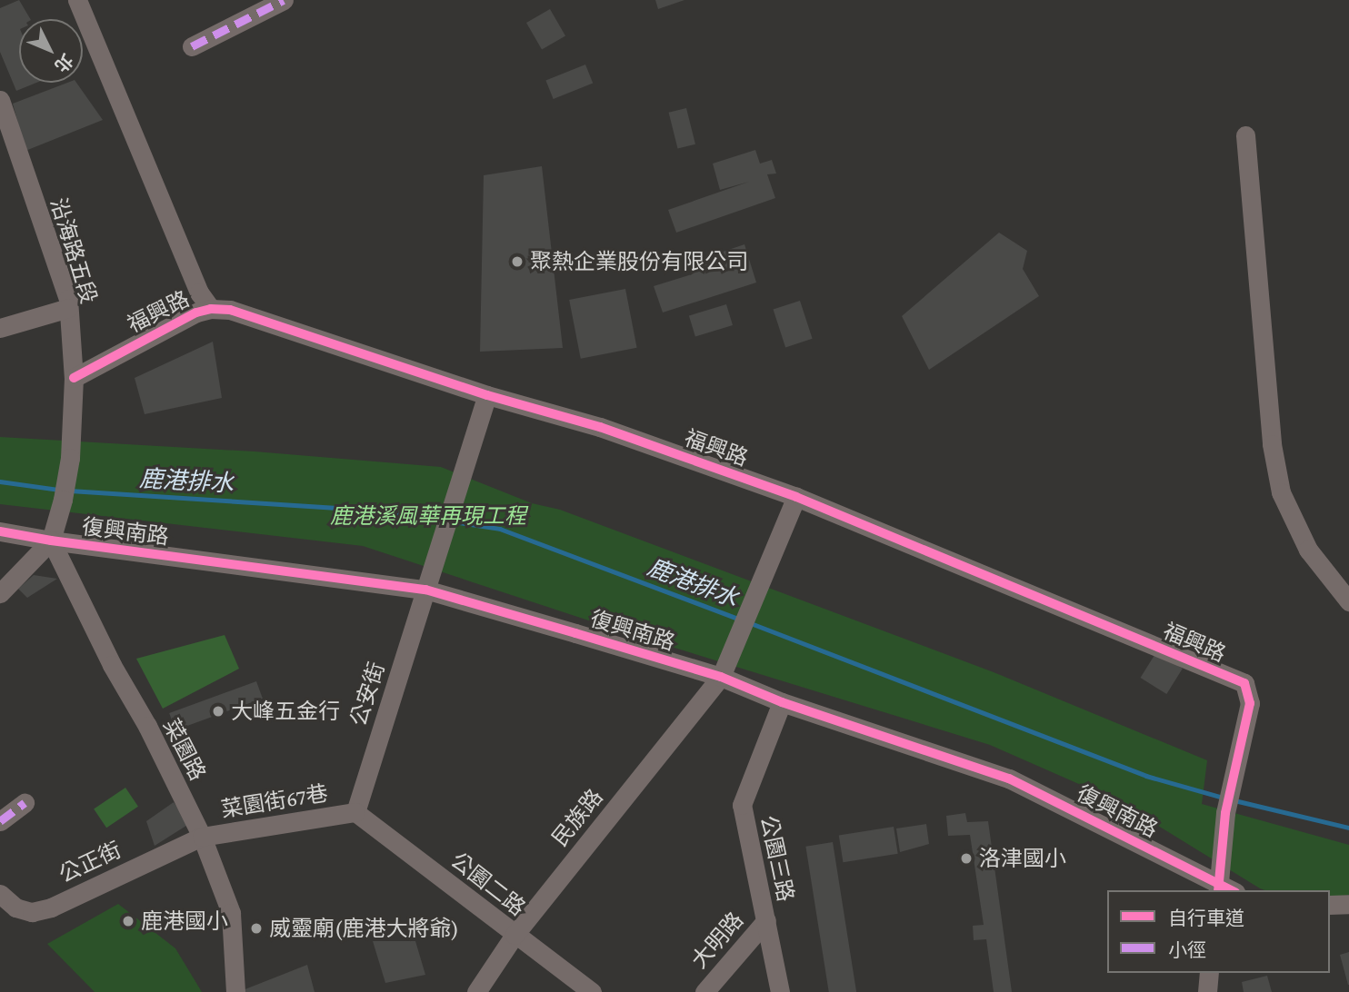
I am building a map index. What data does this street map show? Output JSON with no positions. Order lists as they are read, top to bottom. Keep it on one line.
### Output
{"streets":{"street":["沿海路五段","福興路","復興南路","公安街","菜園路","菜園街67巷","民族路","公園三路","公正街","公園二路","大明路"]},"crossings":[["沿海路五段","福興路"],["沿海路五段","復興南路"],["沿海路五段","菜園路"],["福興路","復興南路"],["福興路","公安街"],["福興路","民族路"],["復興南路","公安街"],["復興南路","菜園路"],["復興南路","民族路"],["復興南路","公園三路"],["公安街","菜園街67巷"],["公安街","公園二路"],["菜園路","菜園街67巷"],["菜園路","公正街"],["菜園街67巷","公正街"],["菜園街67巷","公園二路"],["民族路","公園二路"],["公園三路","大明路"]],"water":["鹿港排水"],"parks":["鹿港溪風華再現工程"],"places":["聚熱企業股份有限公司","大峰五金行","洛津國小","鹿港國小","威靈廟(鹿港大將爺)"],"legend":["自行車道","小徑"],"north":"bottom right"}
